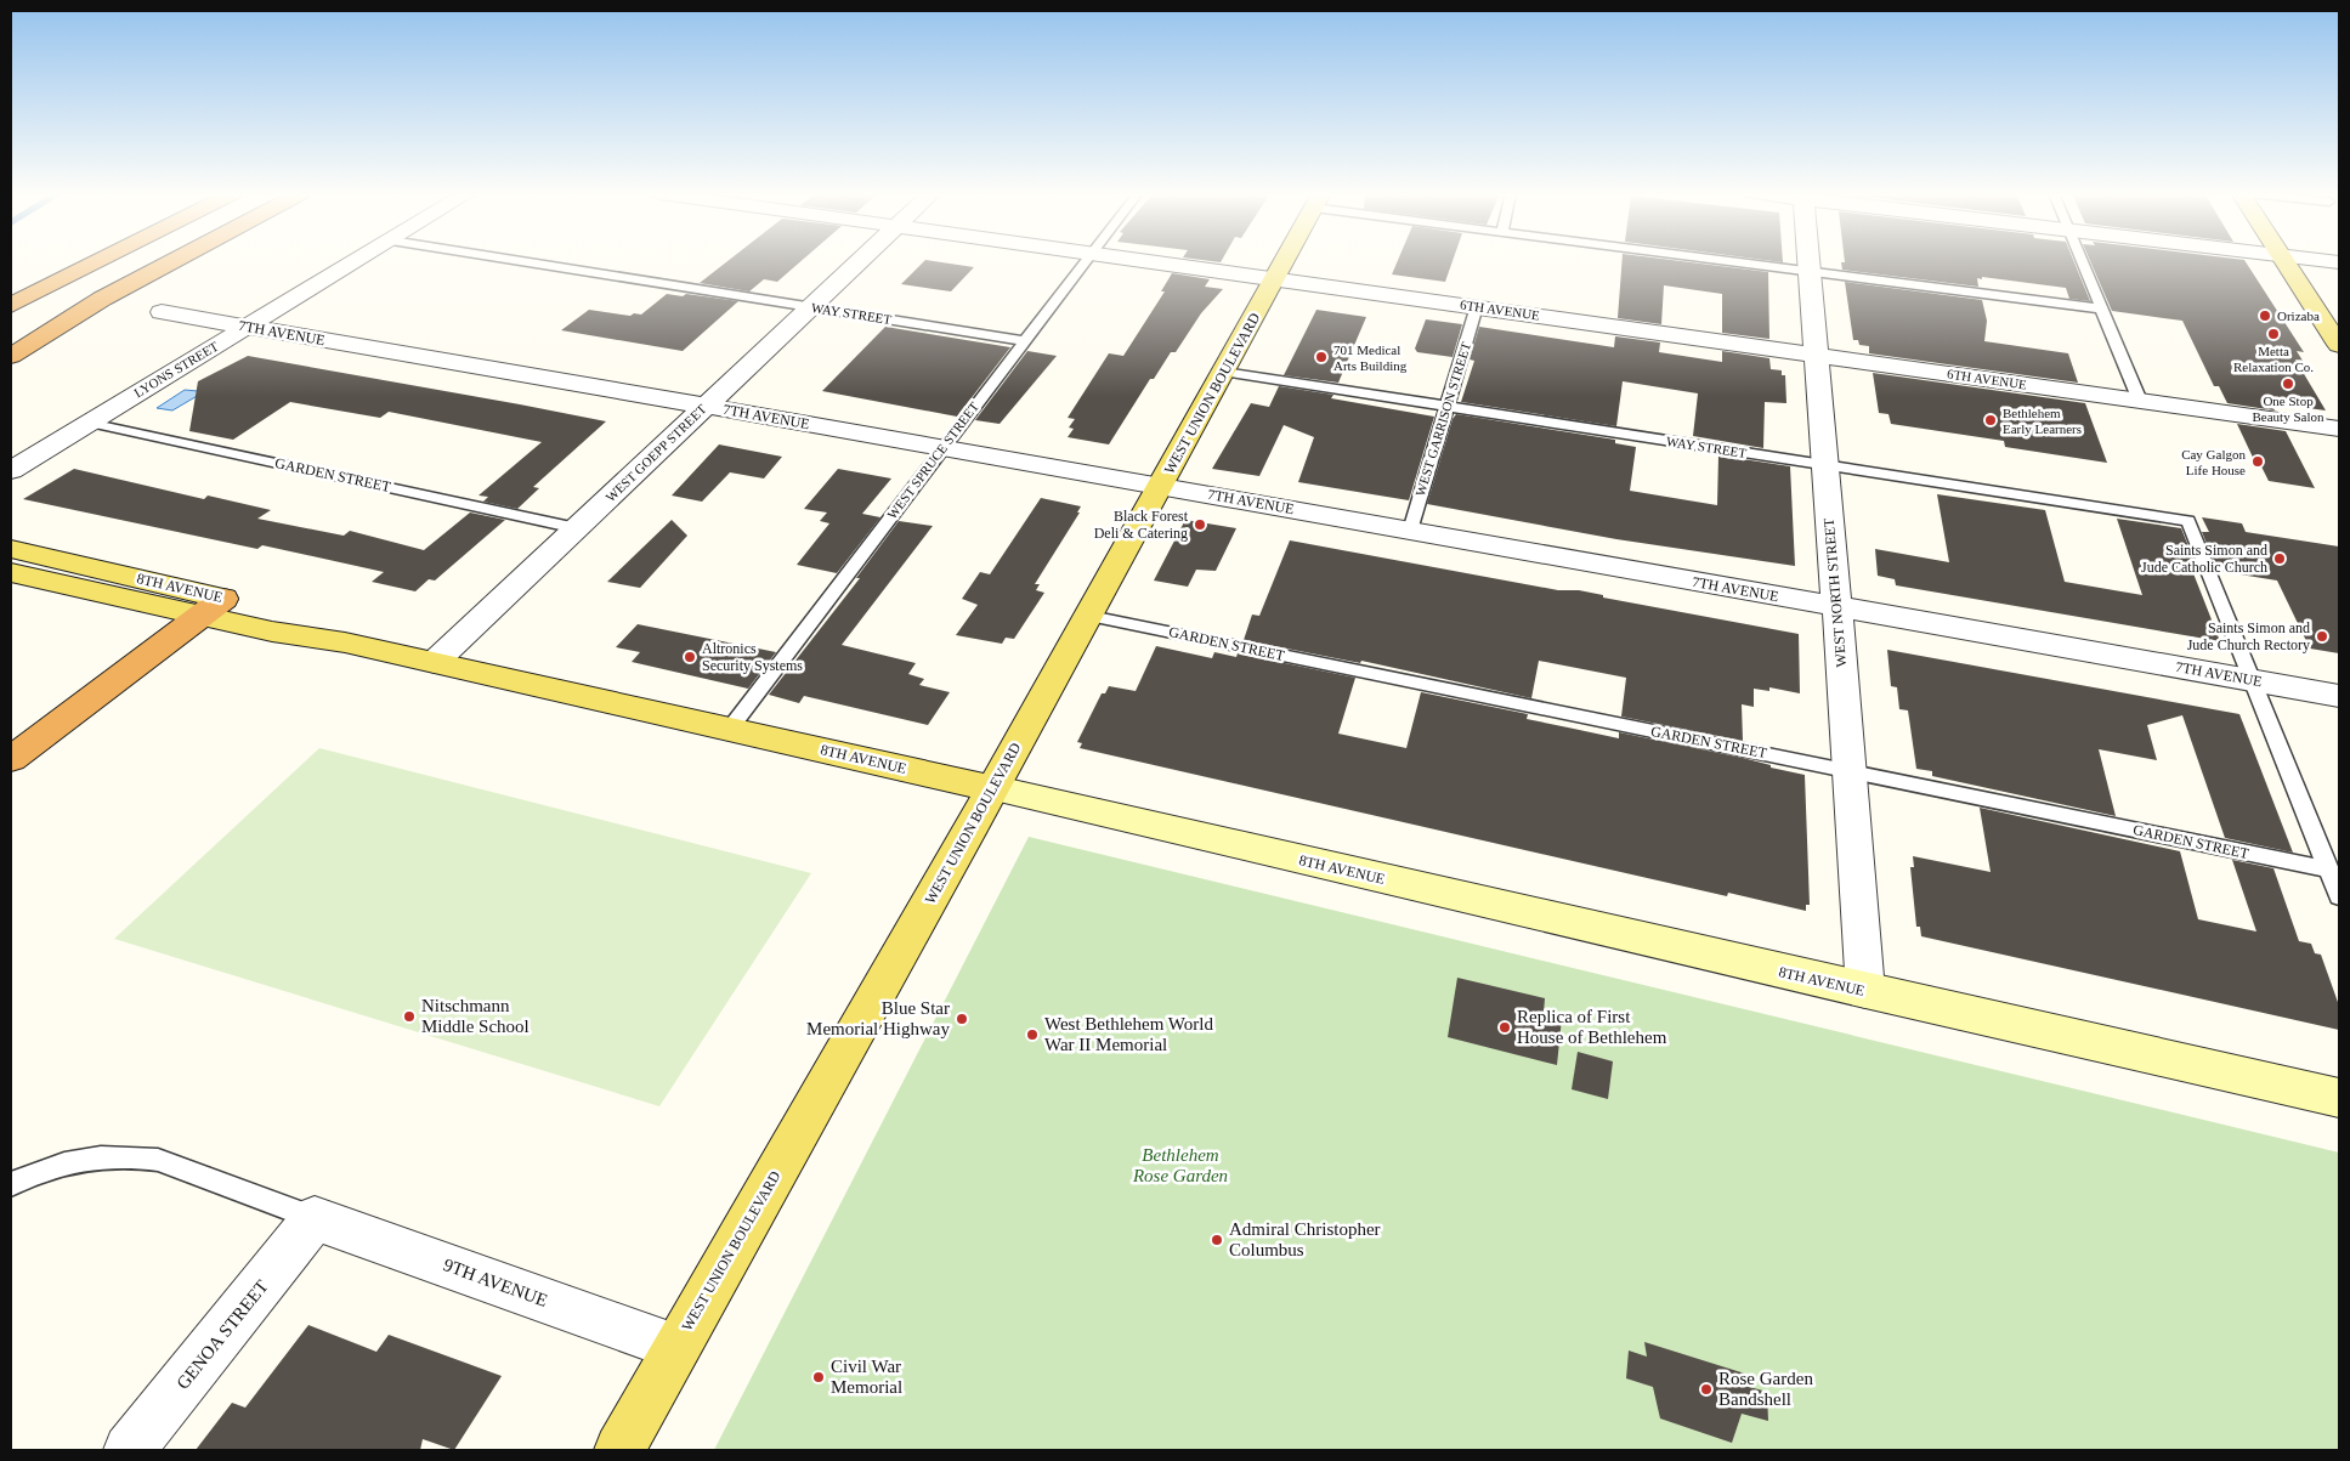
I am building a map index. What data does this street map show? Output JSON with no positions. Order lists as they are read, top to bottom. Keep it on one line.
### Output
{"streets":{"main road":["WEST UNION BOULEVARD","8TH AVENUE"],"street":["6TH AVENUE","7TH AVENUE","LYONS STREET","WEST GOEPP STREET","WEST NORTH STREET","9TH AVENUE","GENOA STREET"],"lane":["WAY STREET","WEST GARRISON STREET","WEST SPRUCE STREET","GARDEN STREET"]},"crossings":[["6TH AVENUE","WEST UNION BOULEVARD"],["6TH AVENUE","WEST GARRISON STREET"],["6TH AVENUE","WEST NORTH STREET"],["WAY STREET","7TH AVENUE"],["WAY STREET","WEST UNION BOULEVARD"],["WAY STREET","WEST GARRISON STREET"],["WAY STREET","WEST GOEPP STREET"],["WAY STREET","WEST SPRUCE STREET"],["WAY STREET","WEST NORTH STREET"],["7TH AVENUE","LYONS STREET"],["7TH AVENUE","WEST UNION BOULEVARD"],["7TH AVENUE","WEST GARRISON STREET"],["7TH AVENUE","WEST GOEPP STREET"],["7TH AVENUE","WEST SPRUCE STREET"],["7TH AVENUE","WEST NORTH STREET"],["LYONS STREET","GARDEN STREET"],["WEST UNION BOULEVARD","GARDEN STREET"],["WEST UNION BOULEVARD","8TH AVENUE"],["WEST UNION BOULEVARD","9TH AVENUE"],["WEST GOEPP STREET","GARDEN STREET"],["WEST GOEPP STREET","8TH AVENUE"],["WEST SPRUCE STREET","8TH AVENUE"],["GARDEN STREET","WEST NORTH STREET"],["8TH AVENUE","WEST NORTH STREET"],["9TH AVENUE","GENOA STREET"]],"parks":["Bethlehem Rose Garden"],"places":["Orizaba","Metta Relaxation Co.","701 Medical Arts Building","One Stop Beauty Salon","Bethlehem Early Learners","Cay Galgon Life House","Black Forest Deli & Catering","Saints Simon and Jude Catholic Church","Saints Simon and Jude Church Rectory","Altronics Security Systems","Nitschmann Middle School","Blue Star Memorial Highway","Replica of First House of Bethlehem","West Bethlehem World War II Memorial","Admiral Christopher Columbus","Civil War Memorial","Rose Garden Bandshell"]}
